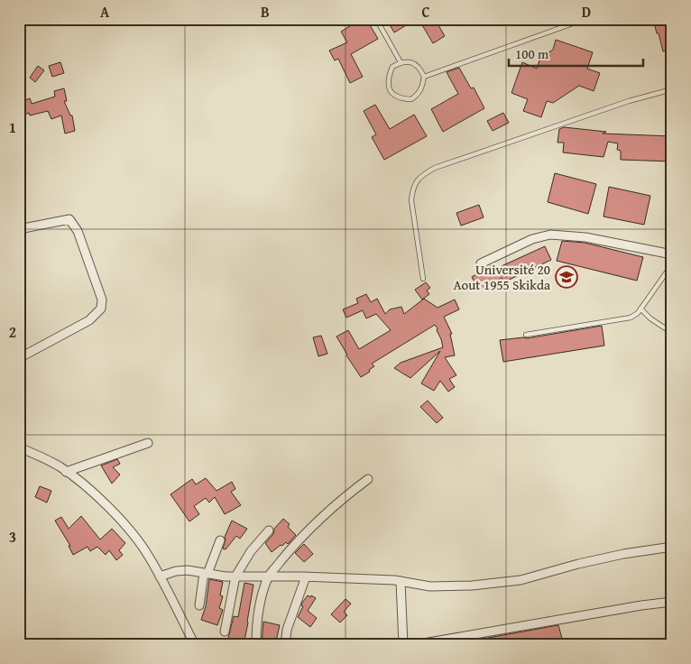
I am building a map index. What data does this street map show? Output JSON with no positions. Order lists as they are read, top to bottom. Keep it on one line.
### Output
{"places":{"school or university":["Université 20 Aout 1955 Skikda"]},"scale_bar":"100 m","grid":{"columns":["A","B","C","D"],"rows":["1","2","3"]}}
